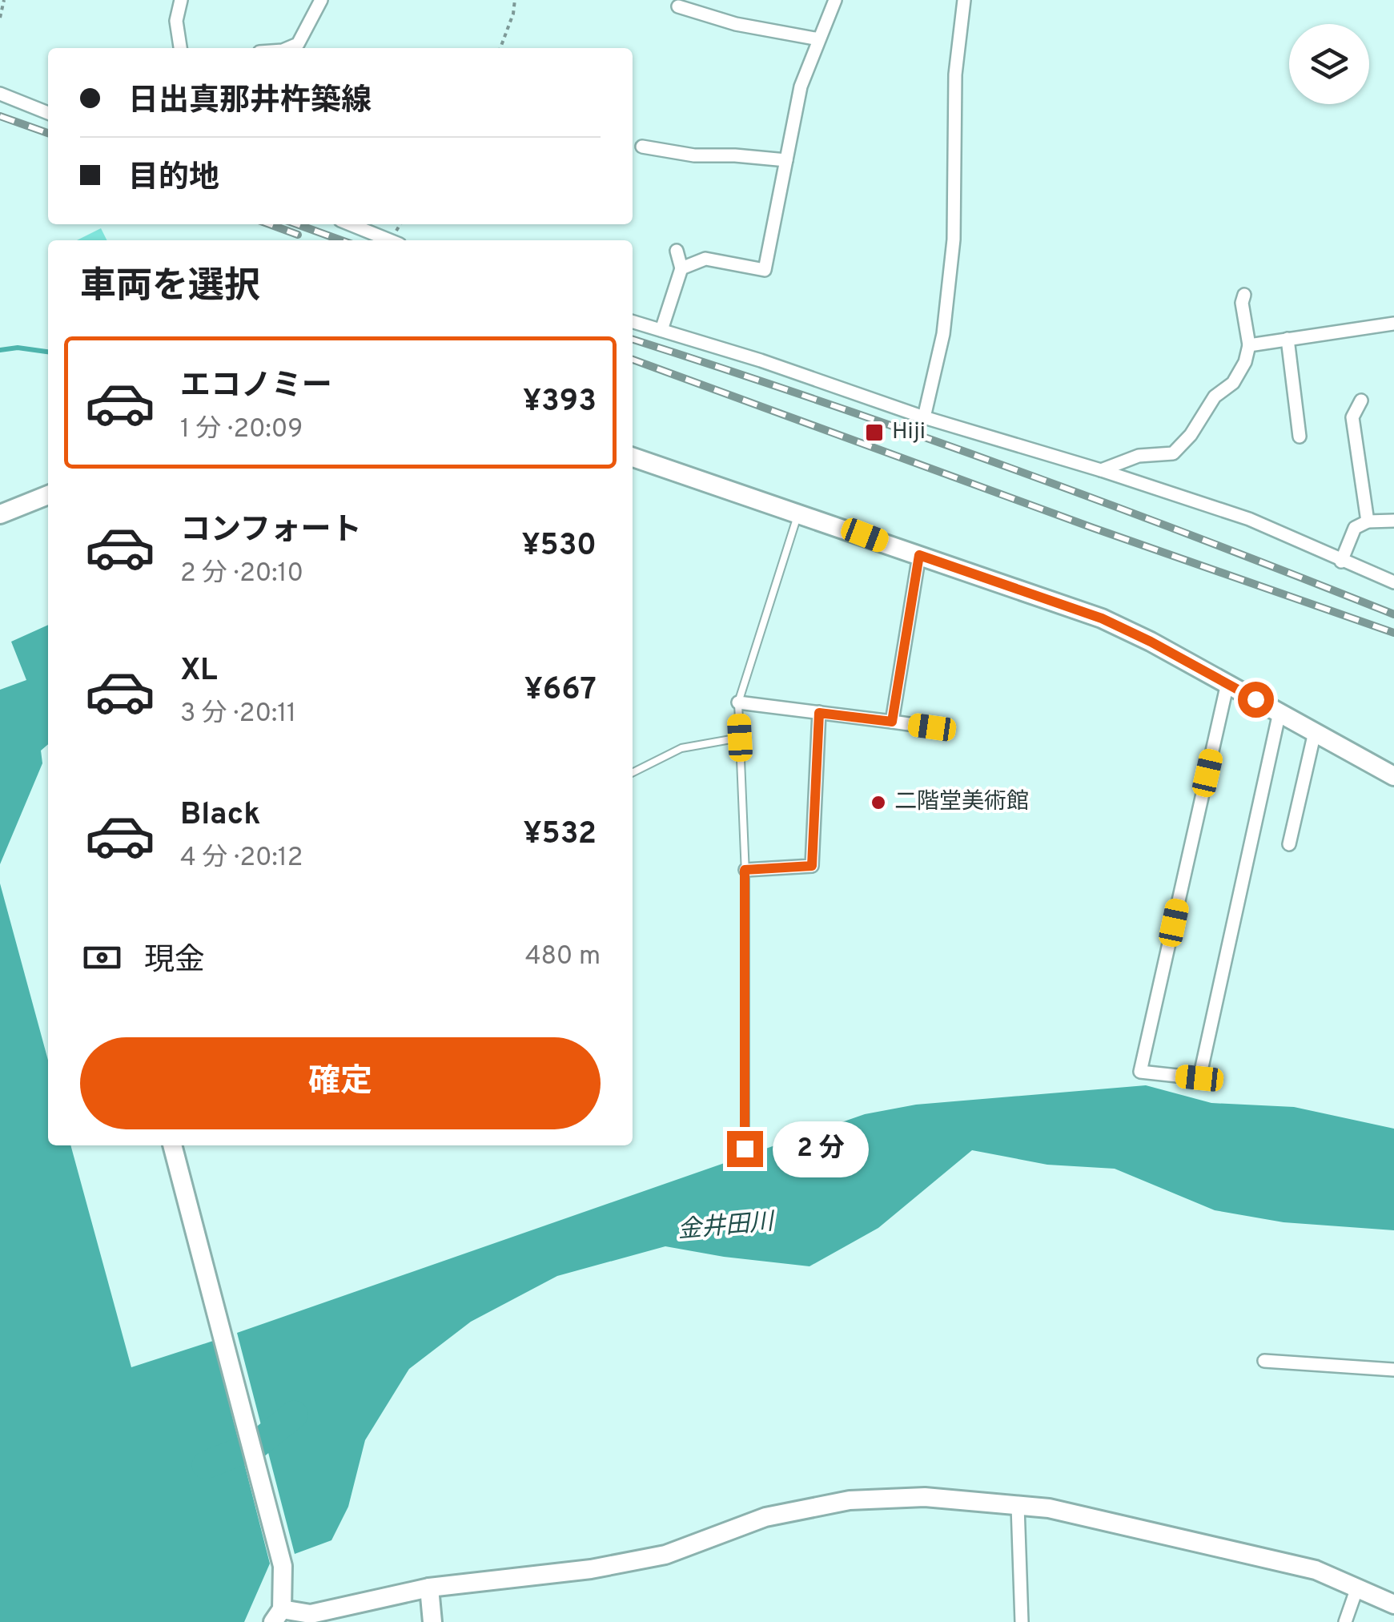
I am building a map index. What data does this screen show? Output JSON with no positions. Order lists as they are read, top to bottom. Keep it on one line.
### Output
{"water":["金井田川"],"places":{"transit":["Hiji"],"other":["二階堂美術館"]},"page":{"banner":["日出真那井杵築線","目的地"],"heading":"車両を選択","list":[{"name":"エコノミー","note":"1 分 · 20:09","value":"¥393"},{"name":"コンフォート","note":"2 分 · 20:10","value":"¥530"},{"name":"XL","note":"3 分 · 20:11","value":"¥667"},{"name":"Black","note":"4 分 · 20:12","value":"¥532"}],"pay":["現金","480 m"],"buttons":"確定","bubble":"2 分"}}
